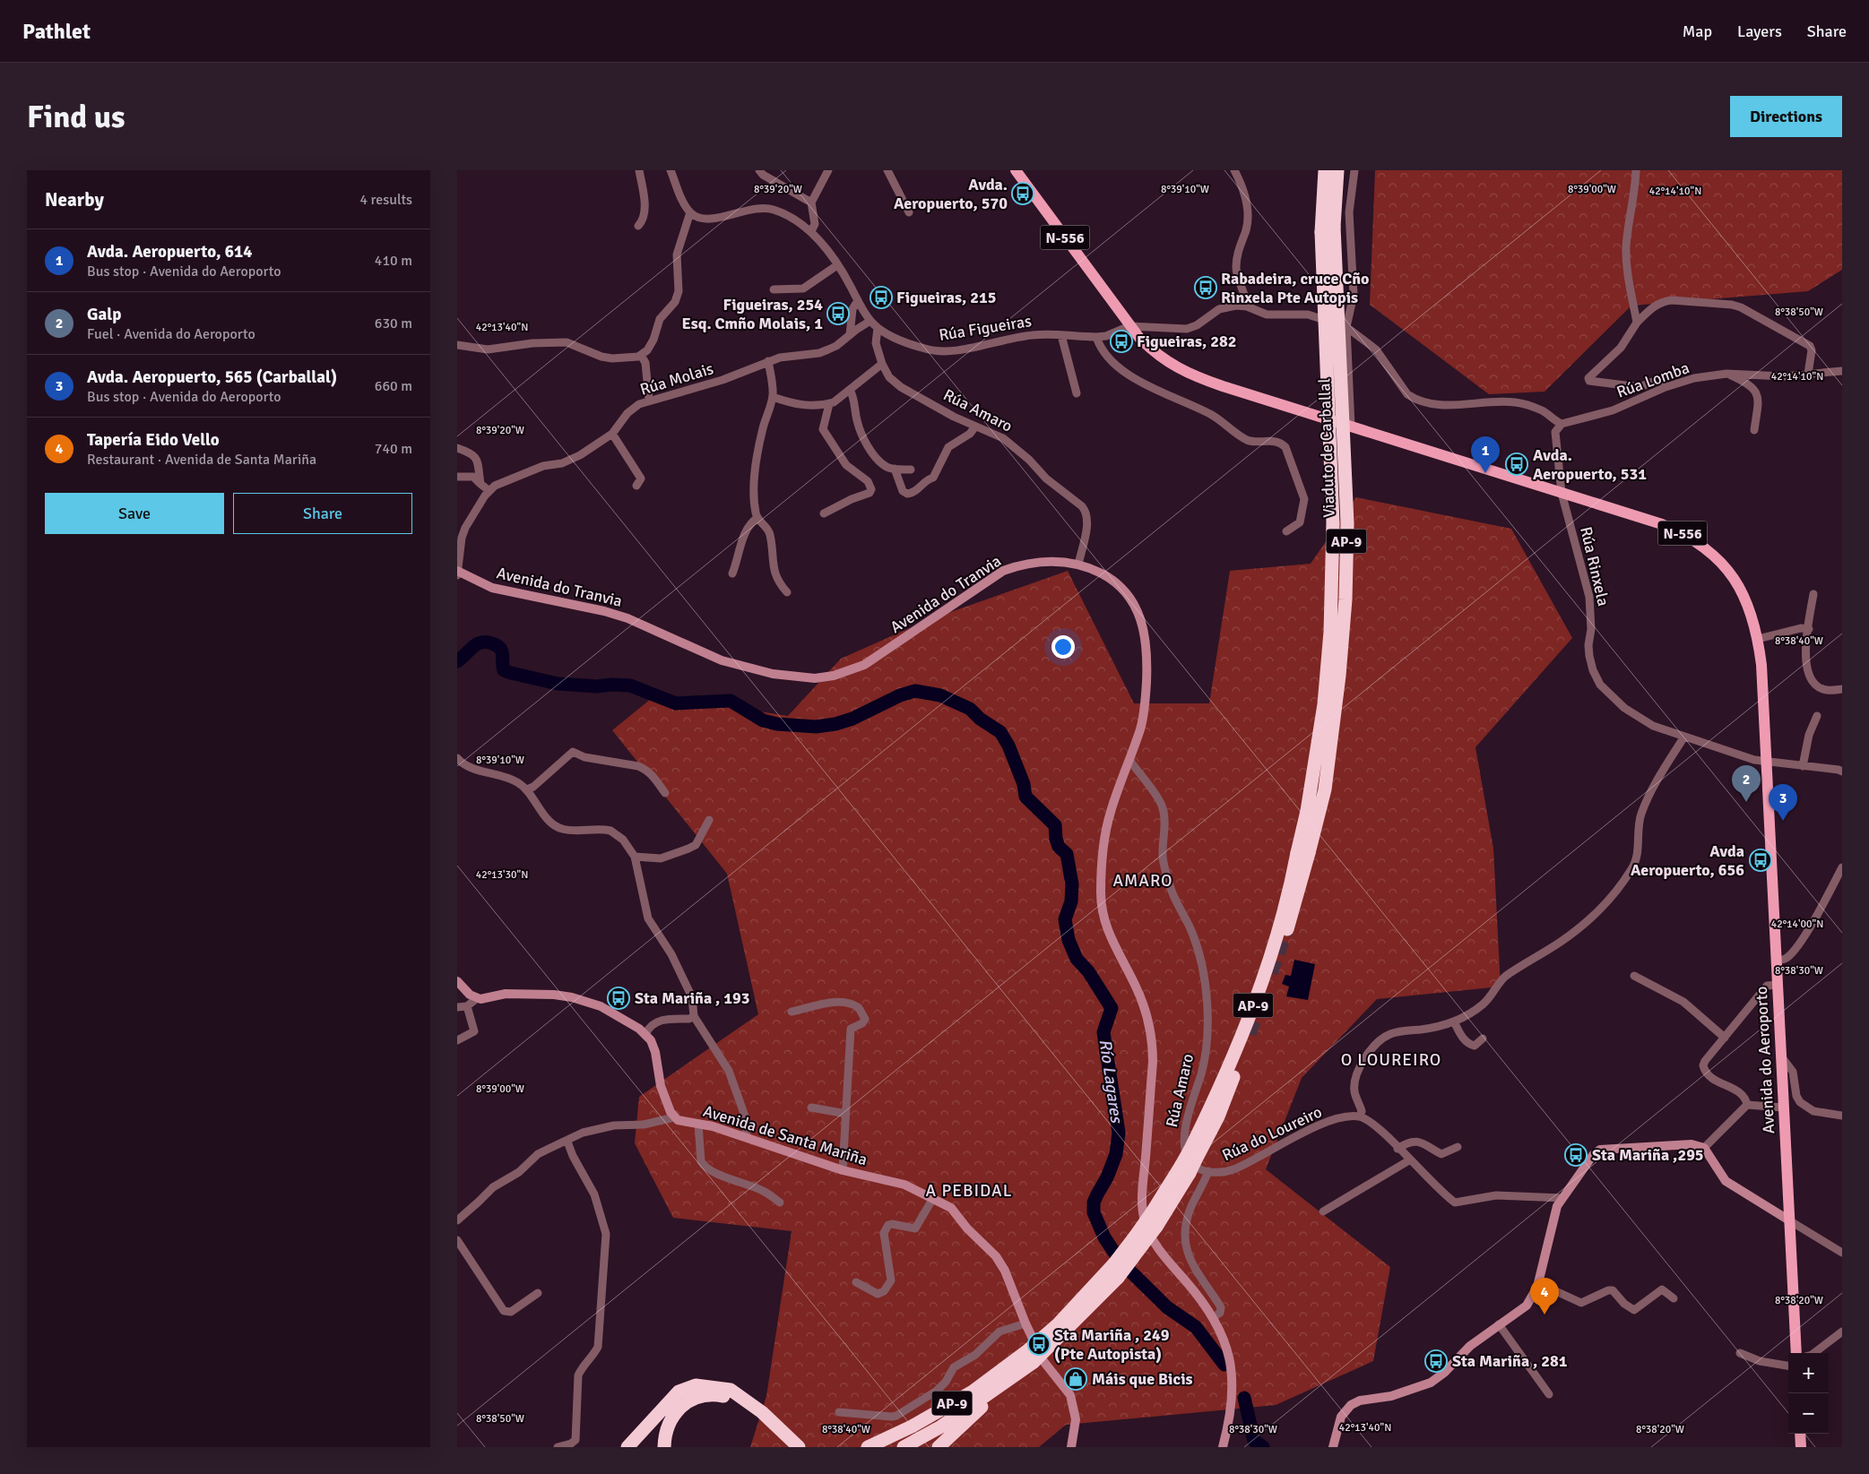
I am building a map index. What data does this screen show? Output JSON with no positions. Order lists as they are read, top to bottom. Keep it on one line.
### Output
{"streets":{"highway":["Viaduto de Carballal","AP-9"],"main road":["N-556","Avenida do Tranvia","Avenida do Aeroporto","Avenida de Santa Mariña"],"street":["Rúa Figueiras","Rúa Molais","Rúa Lomba","Rúa Amaro","Rúa Rinxela","Rúa do Loureiro"]},"crossings":[["Rúa Figueiras","Rúa Molais"],["Rúa Figueiras","Rúa Lomba"],["Rúa Figueiras","Rúa Amaro"],["Rúa Figueiras","Rúa Rinxela"],["Rúa Figueiras","Avenida do Aeroporto"],["Rúa Molais","Avenida do Tranvia"],["Rúa Lomba","Rúa Rinxela"],["Rúa Amaro","AP-9"],["Rúa Amaro","Avenida do Tranvia"],["Rúa Amaro","Rúa do Loureiro"],["Viaduto de Carballal","AP-9"],["AP-9","Rúa do Loureiro"],["Rúa Rinxela","Avenida do Aeroporto"]],"districts":["AMARO","O LOUREIRO","A PEBIDAL"],"water":["Río Lagares"],"places":{"bus stop":["Avda. Aeropuerto, 570","Rabadeira, cruce Cño Rinxela Pte Autopis","Figueiras, 215","Figueiras, 254 Esq. Cmño Molais, 1","Figueiras, 282","Avda. Aeropuerto, 531","Avda Aeropuerto, 656","Sta Mariña , 193","Sta Mariña ,295","Sta Mariña , 249 (Pte Autopista)","Sta Mariña , 281"],"shop":["Máis que Bicis"]},"page":{"header":"Pathlet","nav":["Map","Layers","Share"],"buttons":["Directions",["Save","Share"]],"title":"Find us","heading":["Nearby","4 results"],"list":[{"mark":"1","name":"Avda. Aeropuerto, 614","note":"Bus stop · Avenida do Aeroporto","value":"410 m"},{"mark":"2","name":"Galp","note":"Fuel · Avenida do Aeroporto","value":"630 m"},{"mark":"3","name":"Avda. Aeropuerto, 565 (Carballal)","note":"Bus stop · Avenida do Aeroporto","value":"660 m"},{"mark":"4","name":"Tapería Eido Vello","note":"Restaurant · Avenida de Santa Mariña","value":"740 m"}],"pins":["1","2","3","4"],"map_buttons":["+","−"]},"coordinates":["8°39'20\"W","8°39'10\"W","8°39'00\"W","42°14'10\"N","8°38'50\"W","42°13'40\"N","8°38'40\"W","42°13'30\"N","42°14'00\"N","8°38'30\"W","8°38'20\"W"]}
